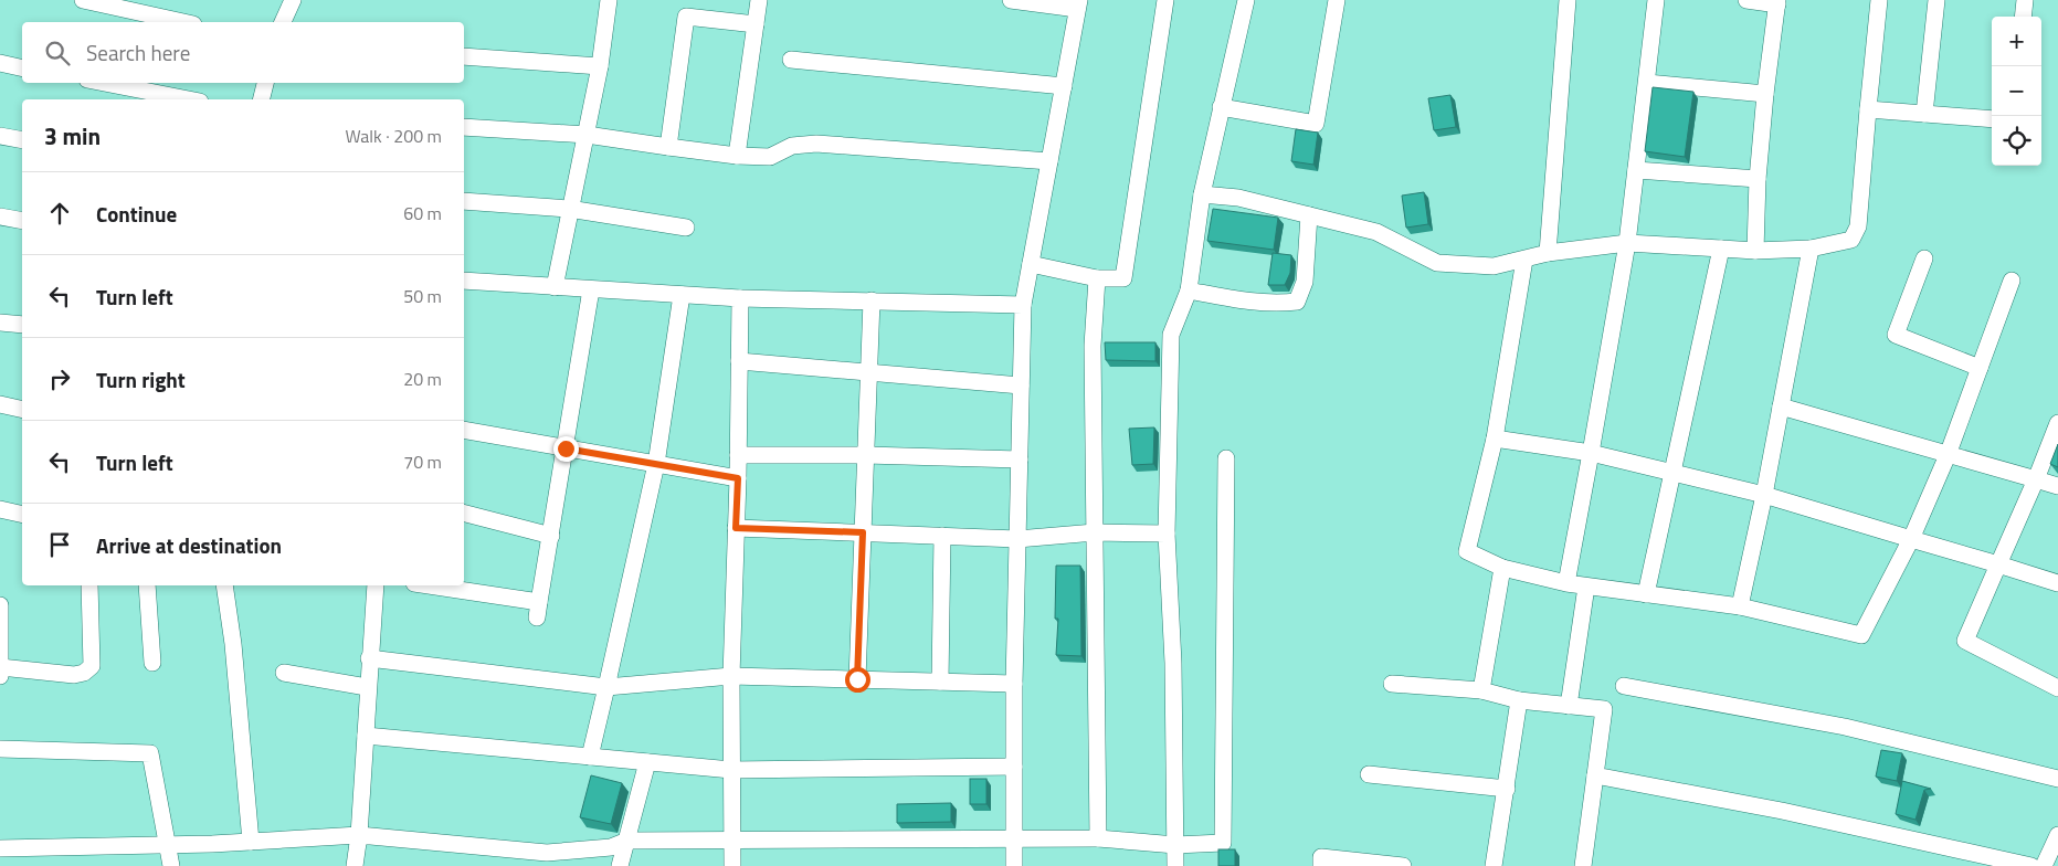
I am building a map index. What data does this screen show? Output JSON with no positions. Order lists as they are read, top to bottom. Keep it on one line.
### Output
{"page":{"map_buttons":["+","−"],"search":"Search here","heading":["3 min","Walk · 200 m"],"list":[["Continue","60 m"],["Turn left","50 m"],["Turn right","20 m"],["Turn left","70 m"],"Arrive at destination"]}}
